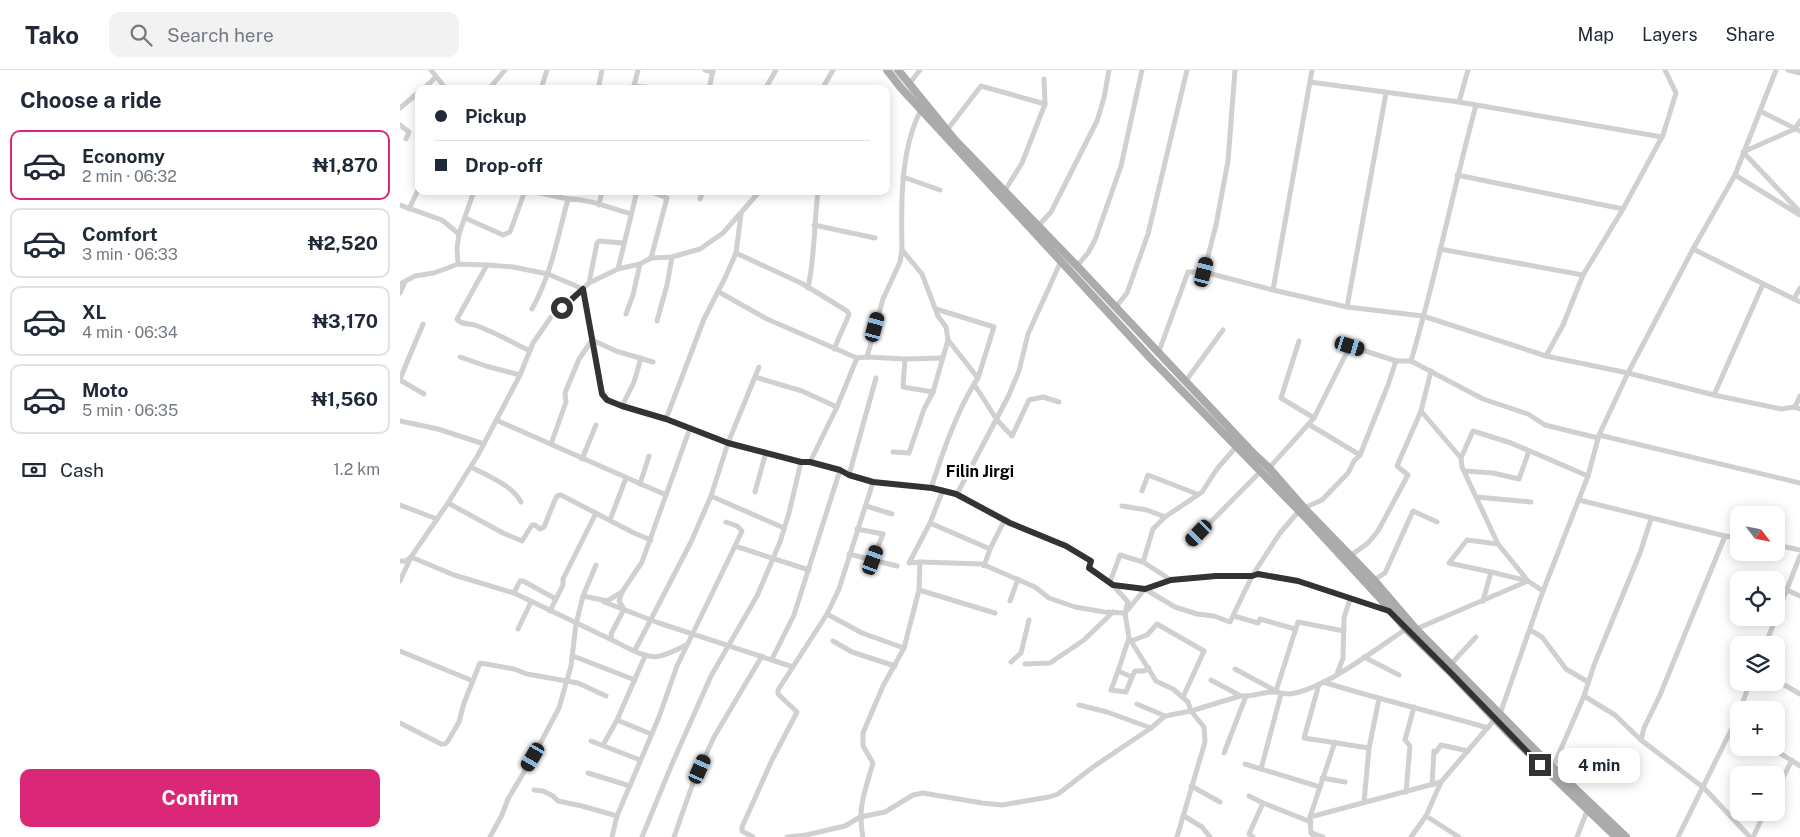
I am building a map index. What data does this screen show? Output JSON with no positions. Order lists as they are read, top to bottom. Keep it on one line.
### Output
{"districts":["Filin Jirgi"],"north":"bottom right","page":{"header":"Tako","search":"Search here","nav":["Map","Layers","Share"],"heading":"Choose a ride","banner":["Pickup","Drop-off"],"list":[{"name":"Economy","note":"2 min · 06:32","value":"₦1,870"},{"name":"Comfort","note":"3 min · 06:33","value":"₦2,520"},{"name":"XL","note":"4 min · 06:34","value":"₦3,170"},{"name":"Moto","note":"5 min · 06:35","value":"₦1,560"}],"pay":["Cash","1.2 km"],"map_buttons":["+","−"],"bubble":"4 min","buttons":"Confirm"}}
